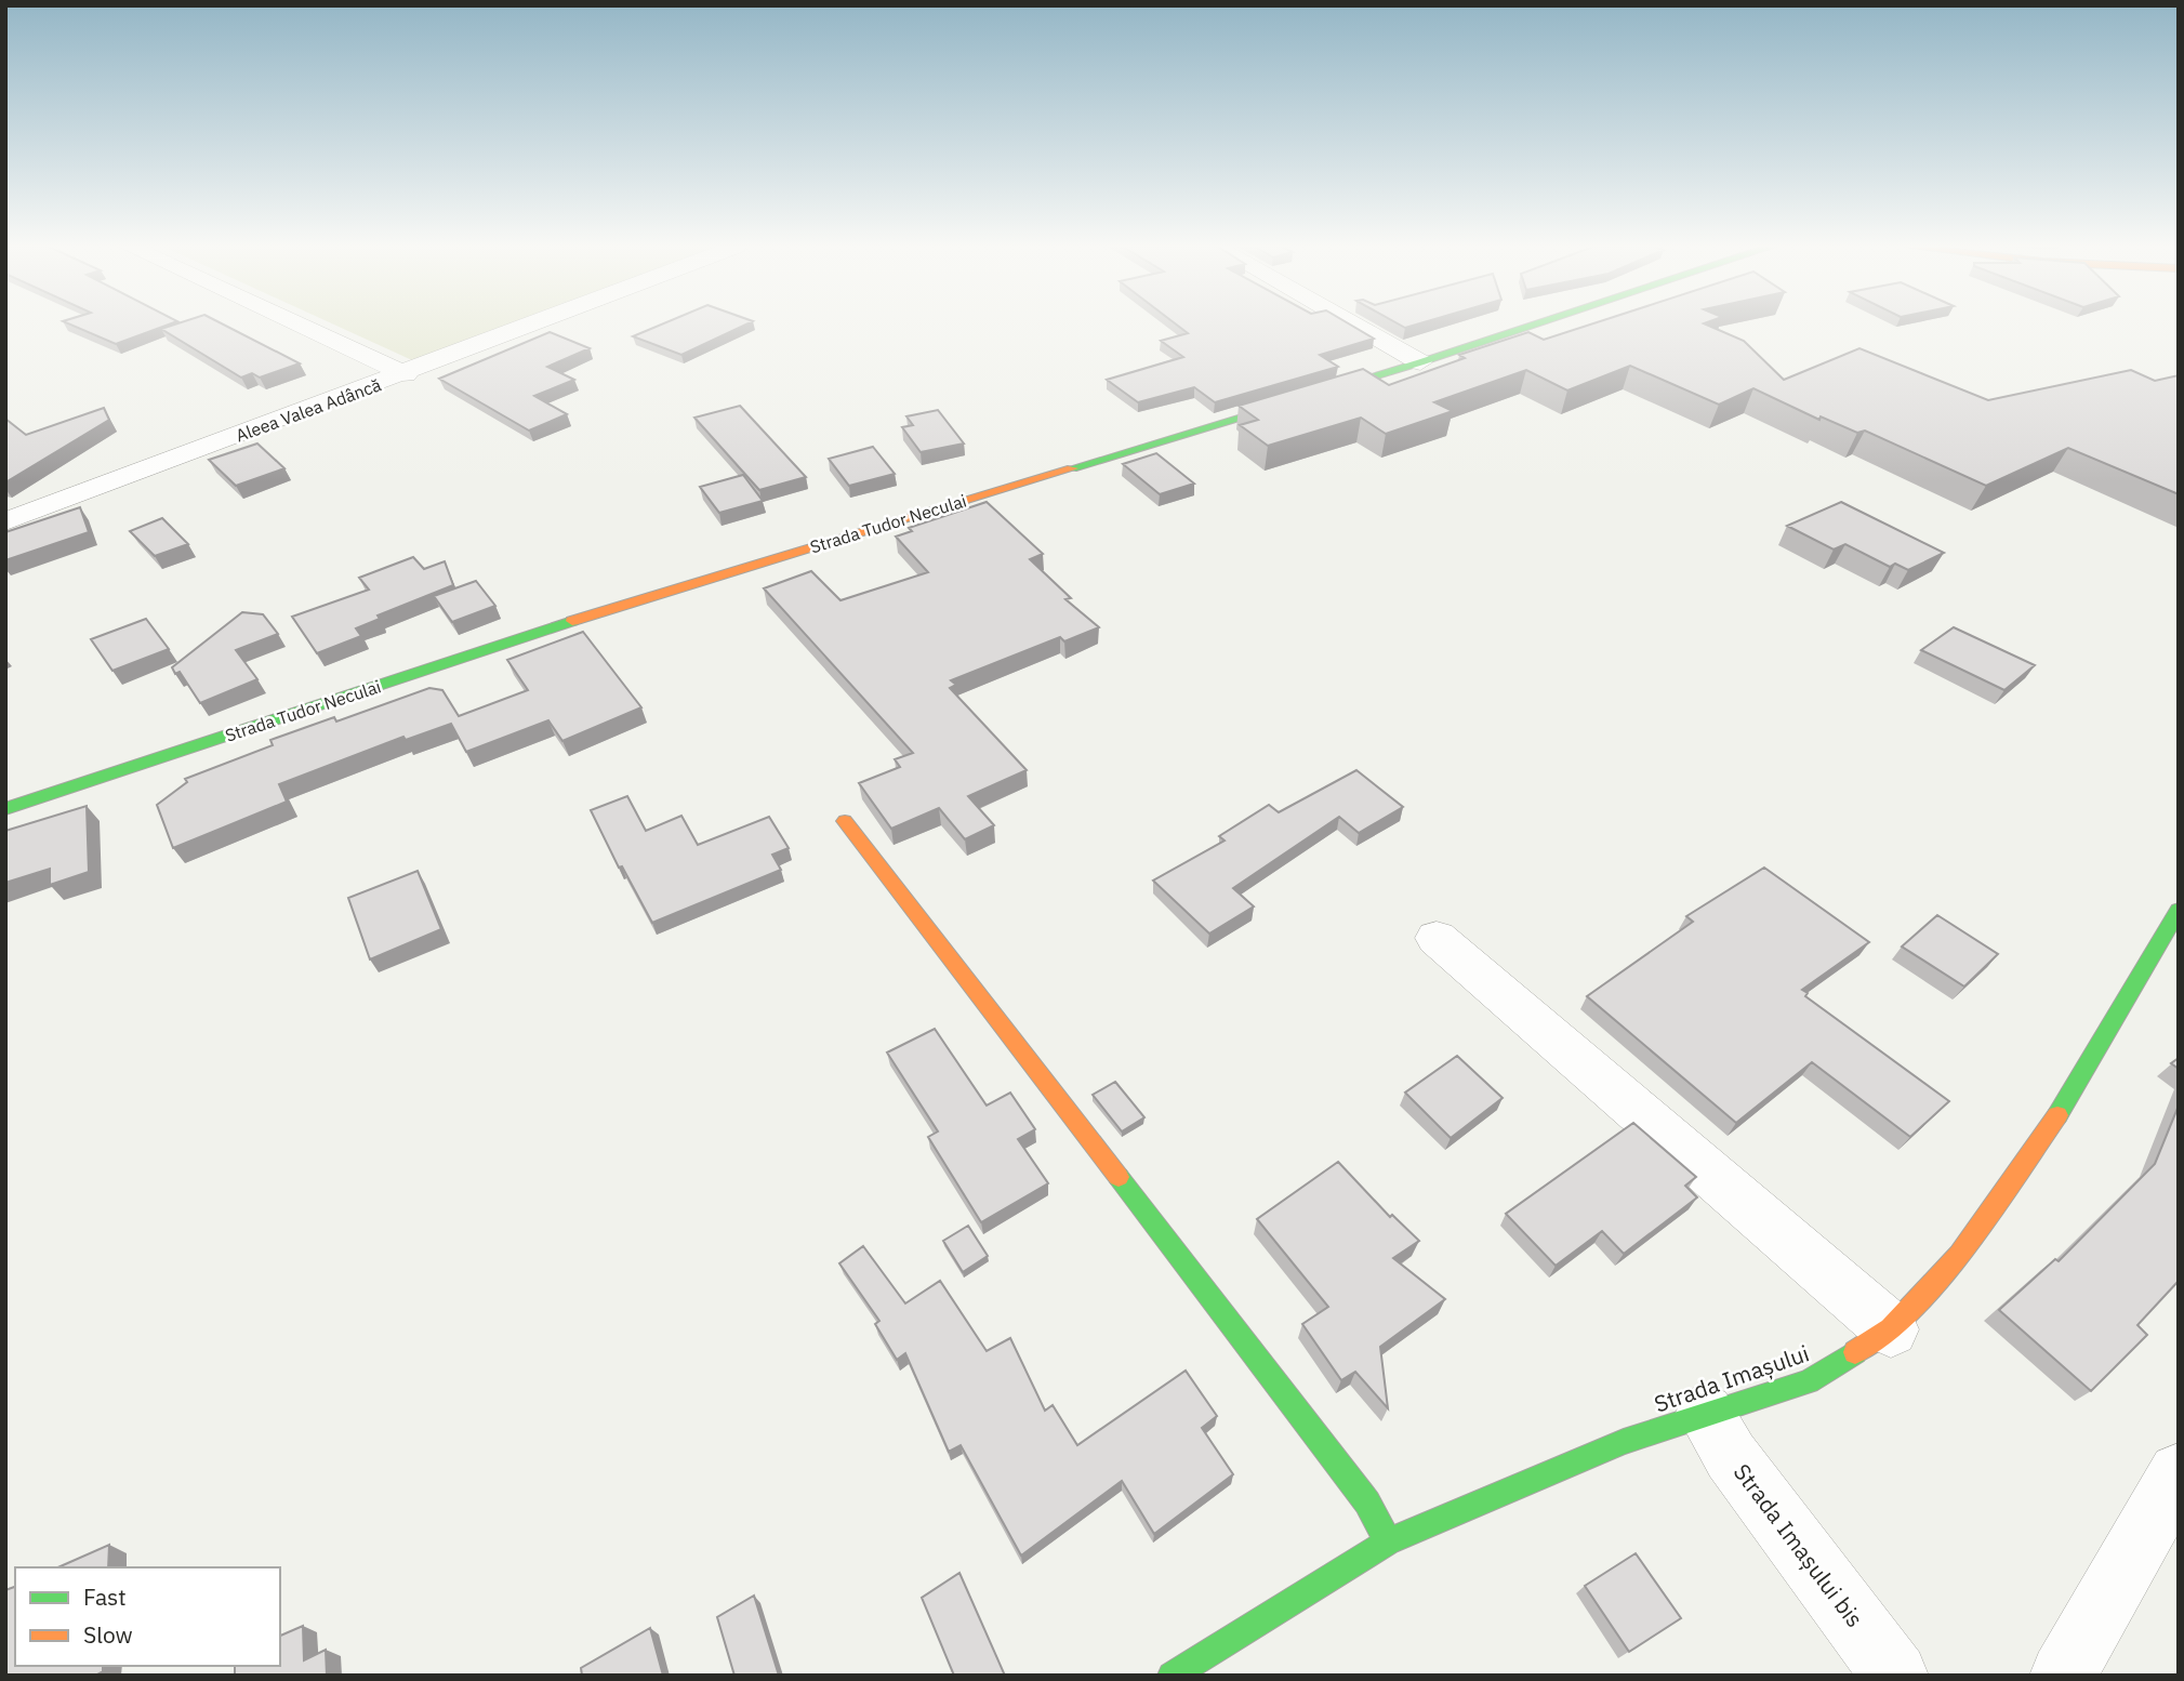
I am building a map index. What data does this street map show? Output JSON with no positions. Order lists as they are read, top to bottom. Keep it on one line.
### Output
{"streets":{"street":["Aleea Valea Adâncă","Strada Tudor Neculai","Strada Imașului","Strada Imașului bis"]},"crossings":[["Strada Imașului","Strada Imașului bis"]],"legend":["Fast","Slow"]}
